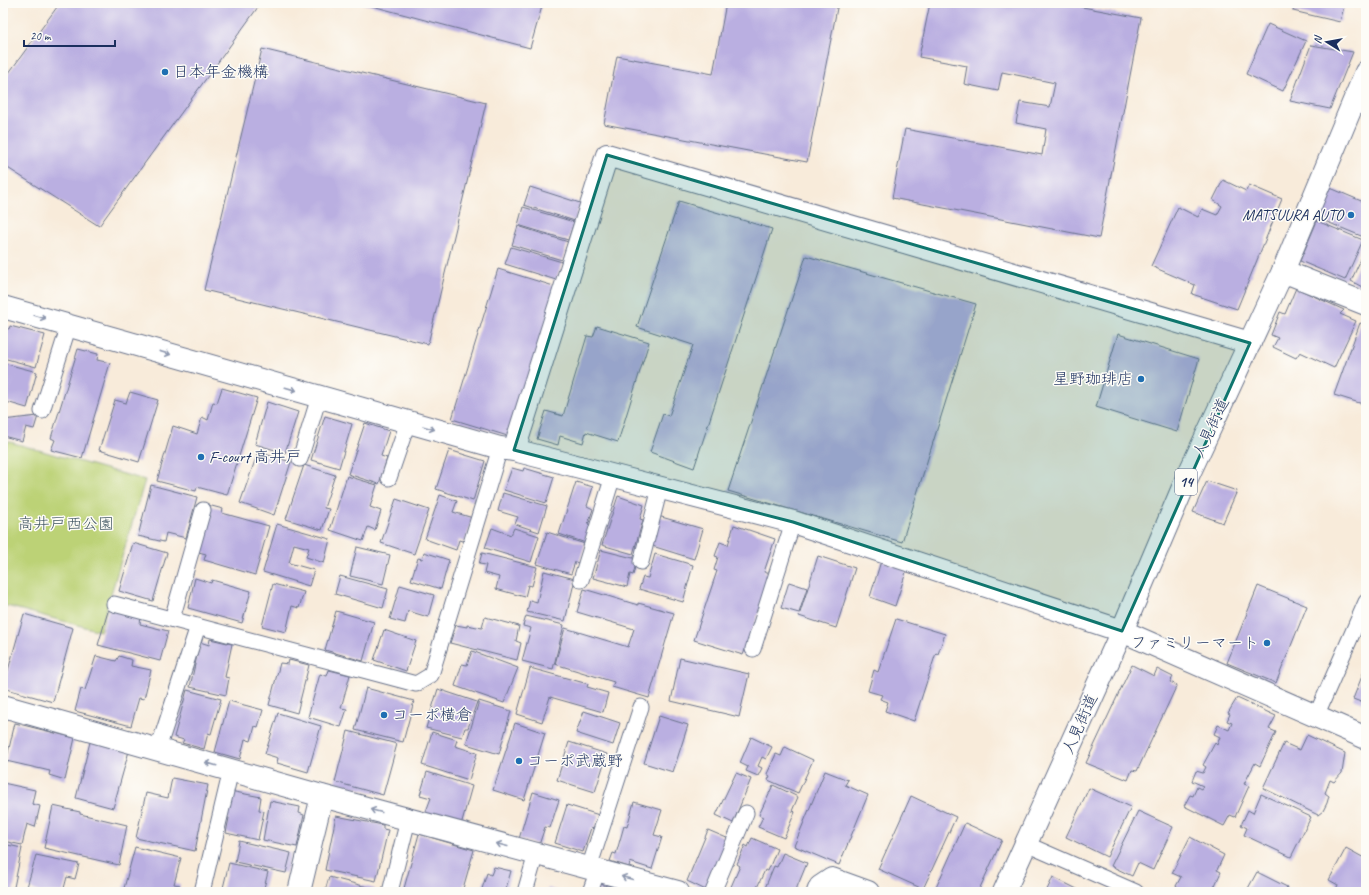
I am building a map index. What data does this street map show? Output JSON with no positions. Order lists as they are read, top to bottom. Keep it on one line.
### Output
{"streets":{"street":["人見街道","14"]},"parks":["高井戸西公園"],"places":["日本年金機構","MATSUURA AUTO","星野珈琲店","F-court 高井戸","ファミリーマート","コーポ横倉","コーポ武蔵野"],"scale_bar":"20 m","north":"left"}
